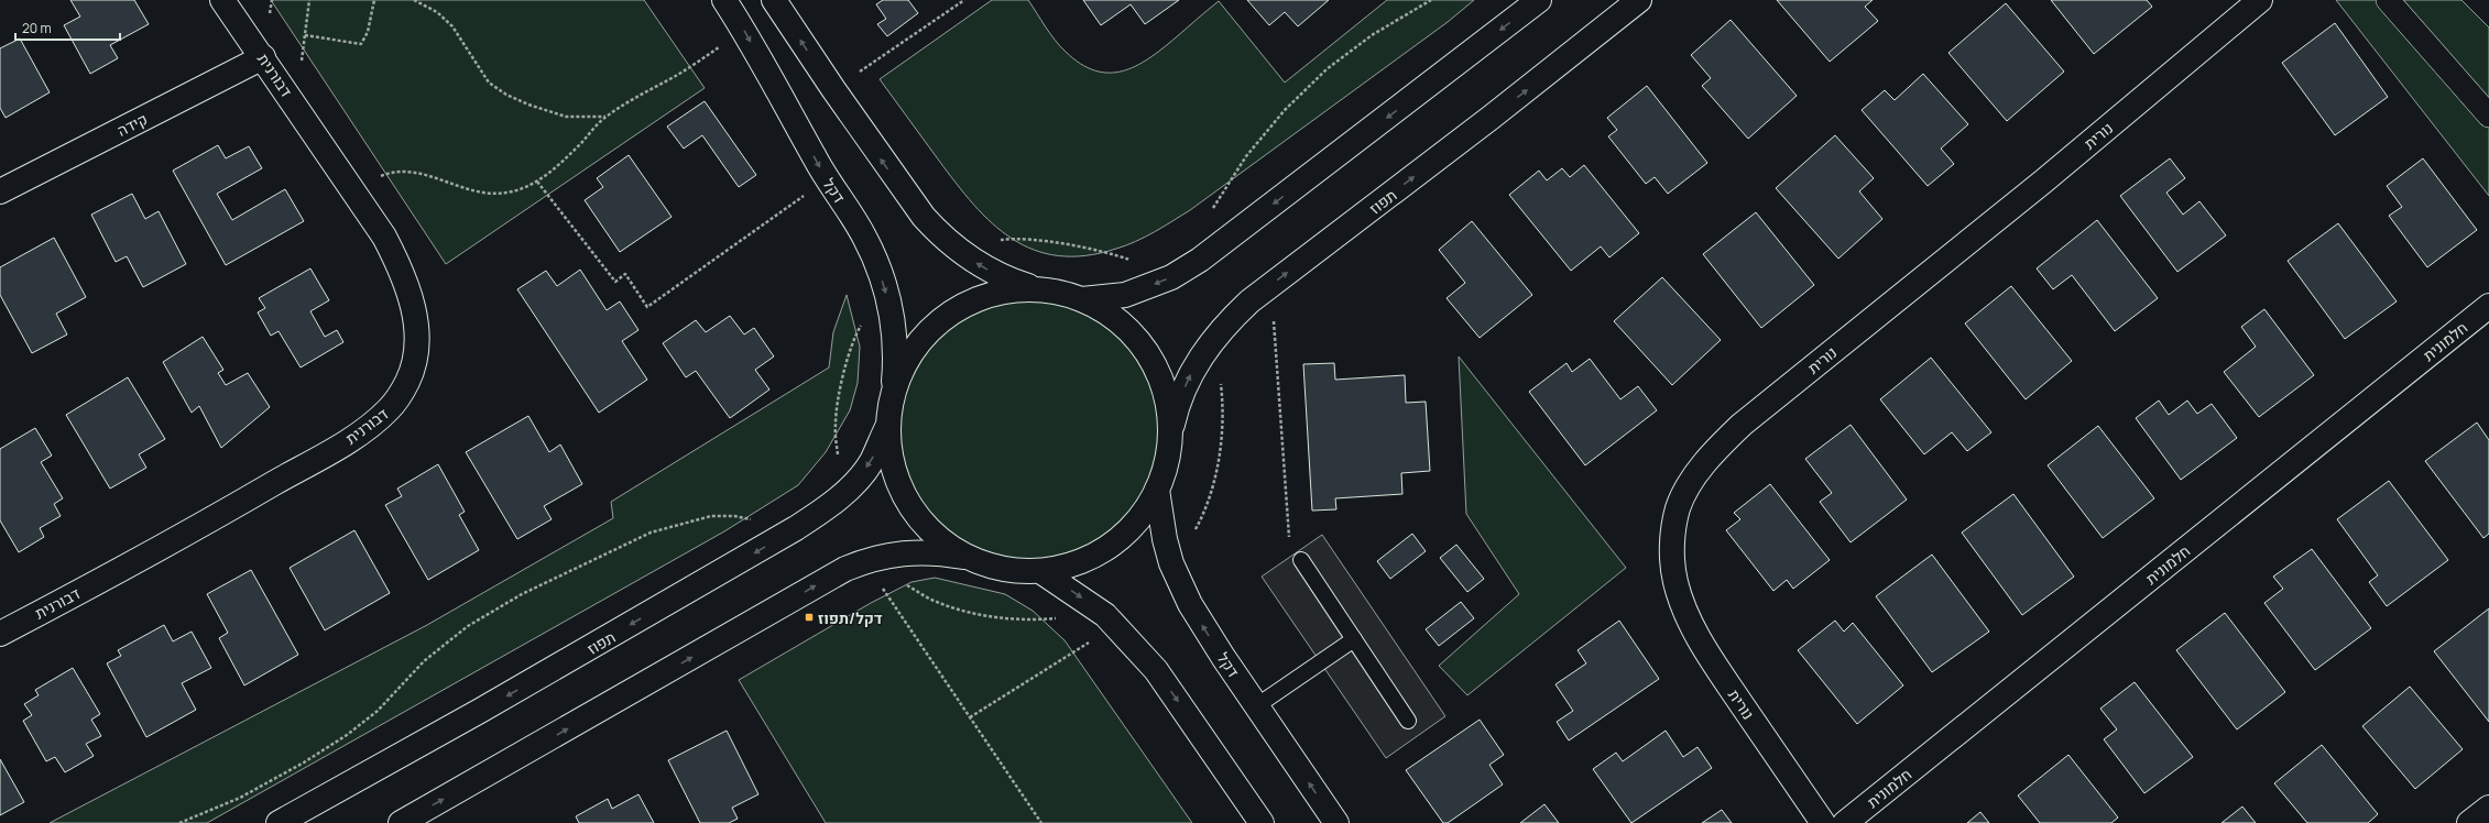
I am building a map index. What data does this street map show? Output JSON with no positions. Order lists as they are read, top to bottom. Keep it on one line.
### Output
{"streets":{"street":["דבורנית","קידה","נורית","דקל","תפוז","חלמונית"]},"crossings":[["דבורנית","קידה"]],"places":{"transit":["דקל/תפוז"]},"scale_bar":"20 m"}
